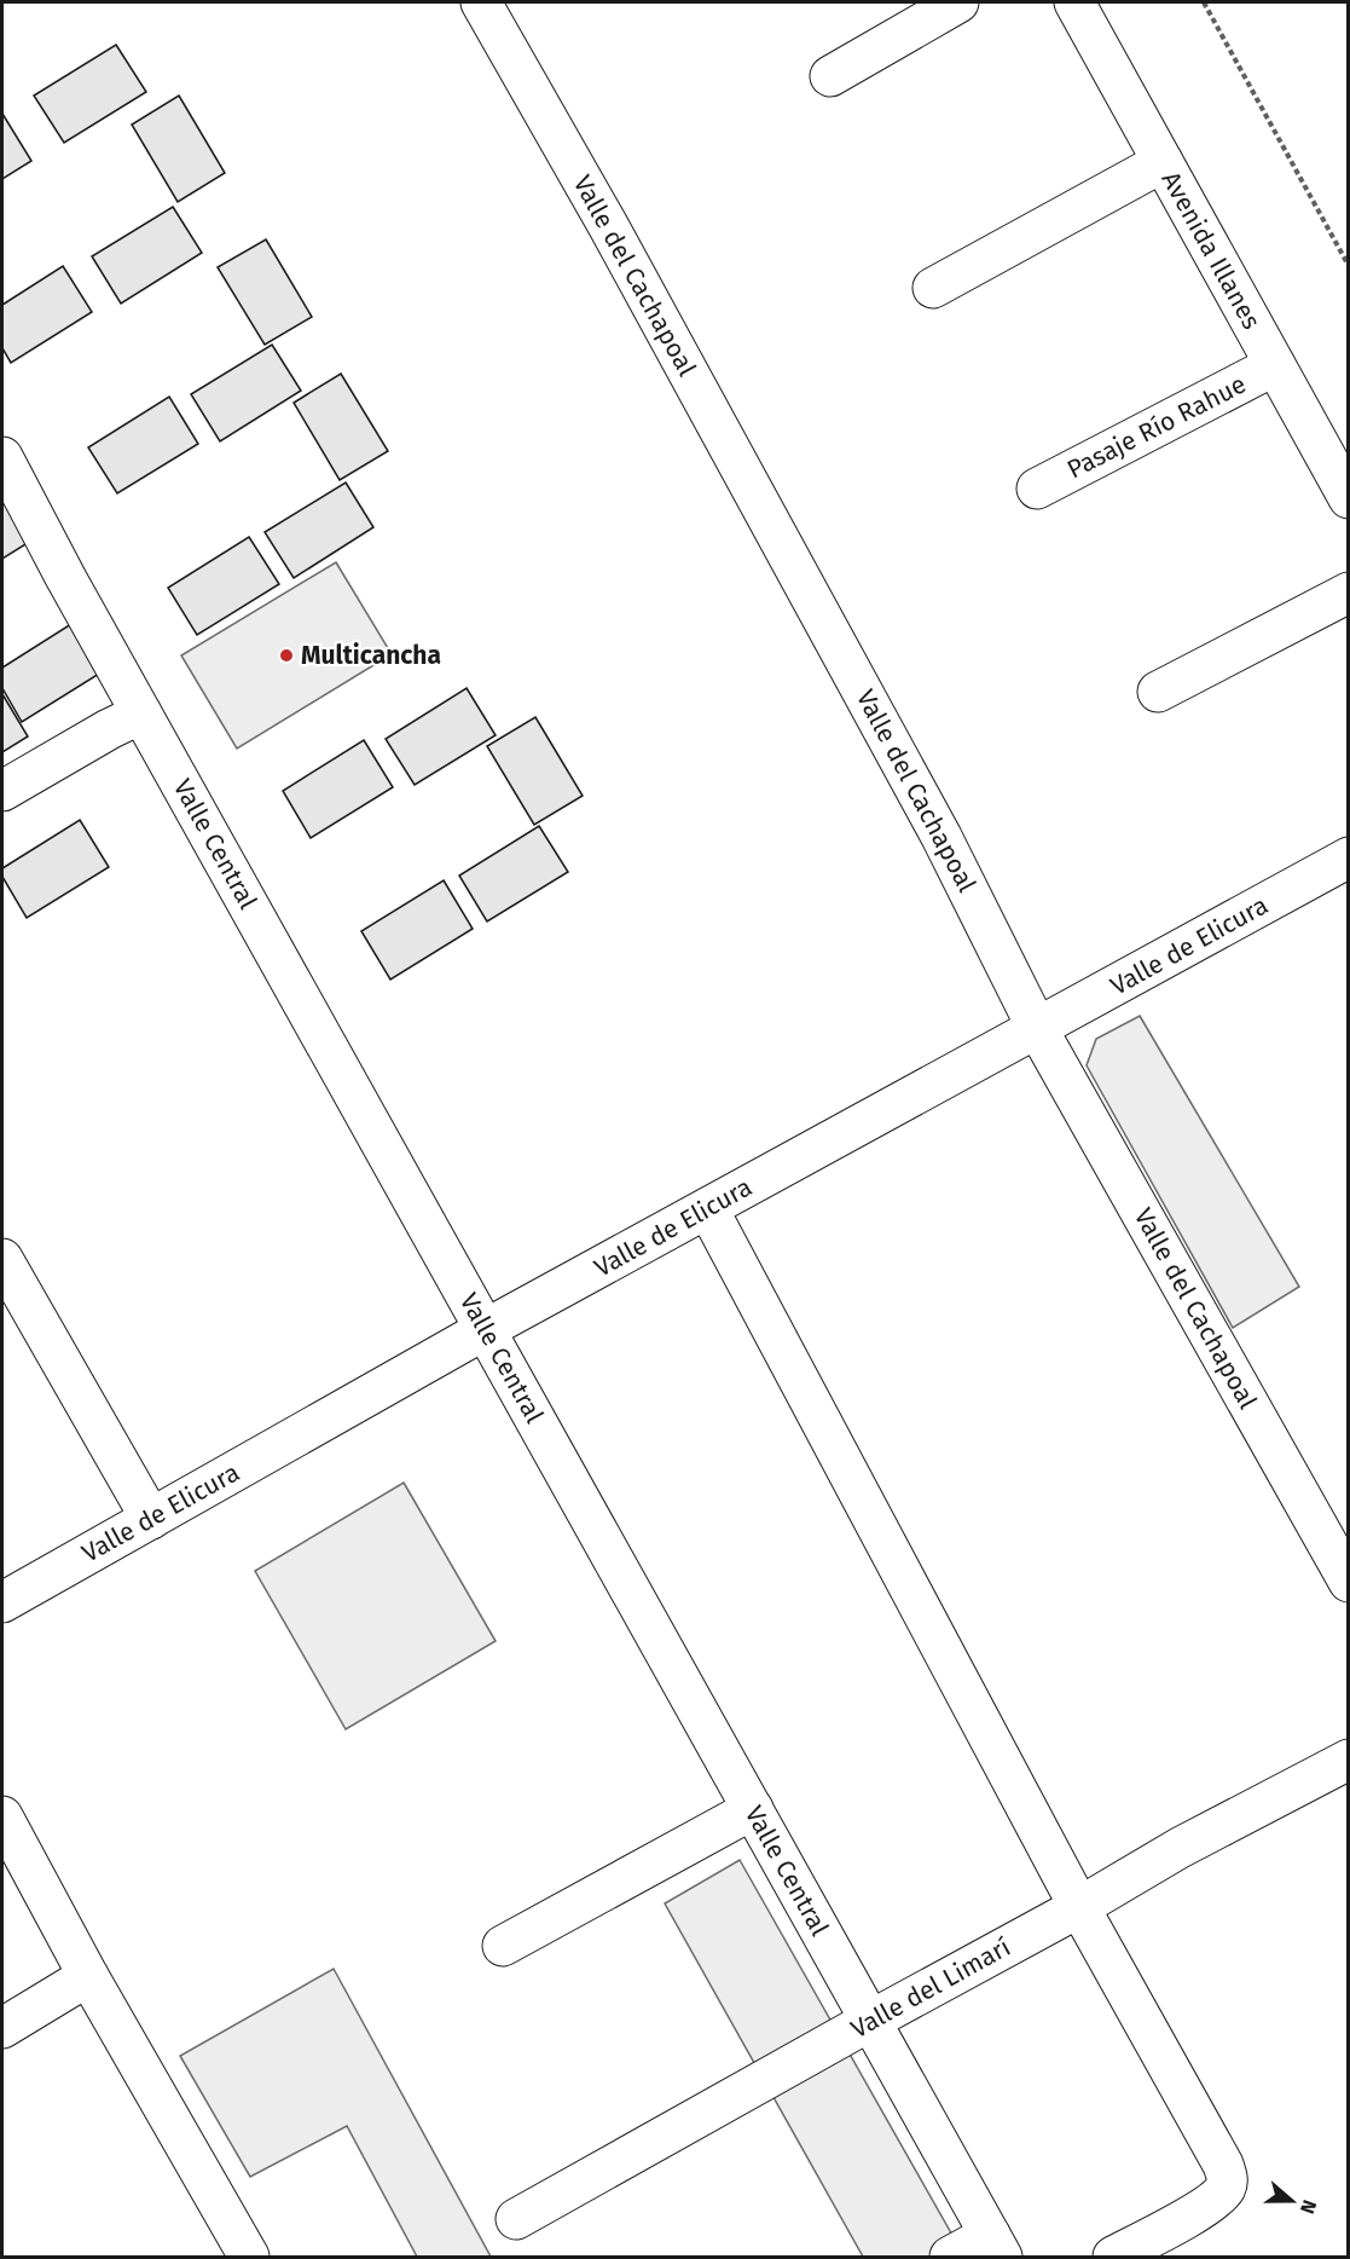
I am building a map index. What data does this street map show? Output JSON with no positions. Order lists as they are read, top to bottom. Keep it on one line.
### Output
{"streets":{"street":["Avenida Illanes","Valle del Cachapoal","Pasaje Río Rahue","Valle Central","Valle de Elicura","Valle del Limarí"]},"crossings":[["Avenida Illanes","Pasaje Río Rahue"],["Valle del Cachapoal","Valle de Elicura"],["Valle Central","Valle de Elicura"],["Valle Central","Valle del Limarí"]],"places":["Multicancha"],"north":"right"}
